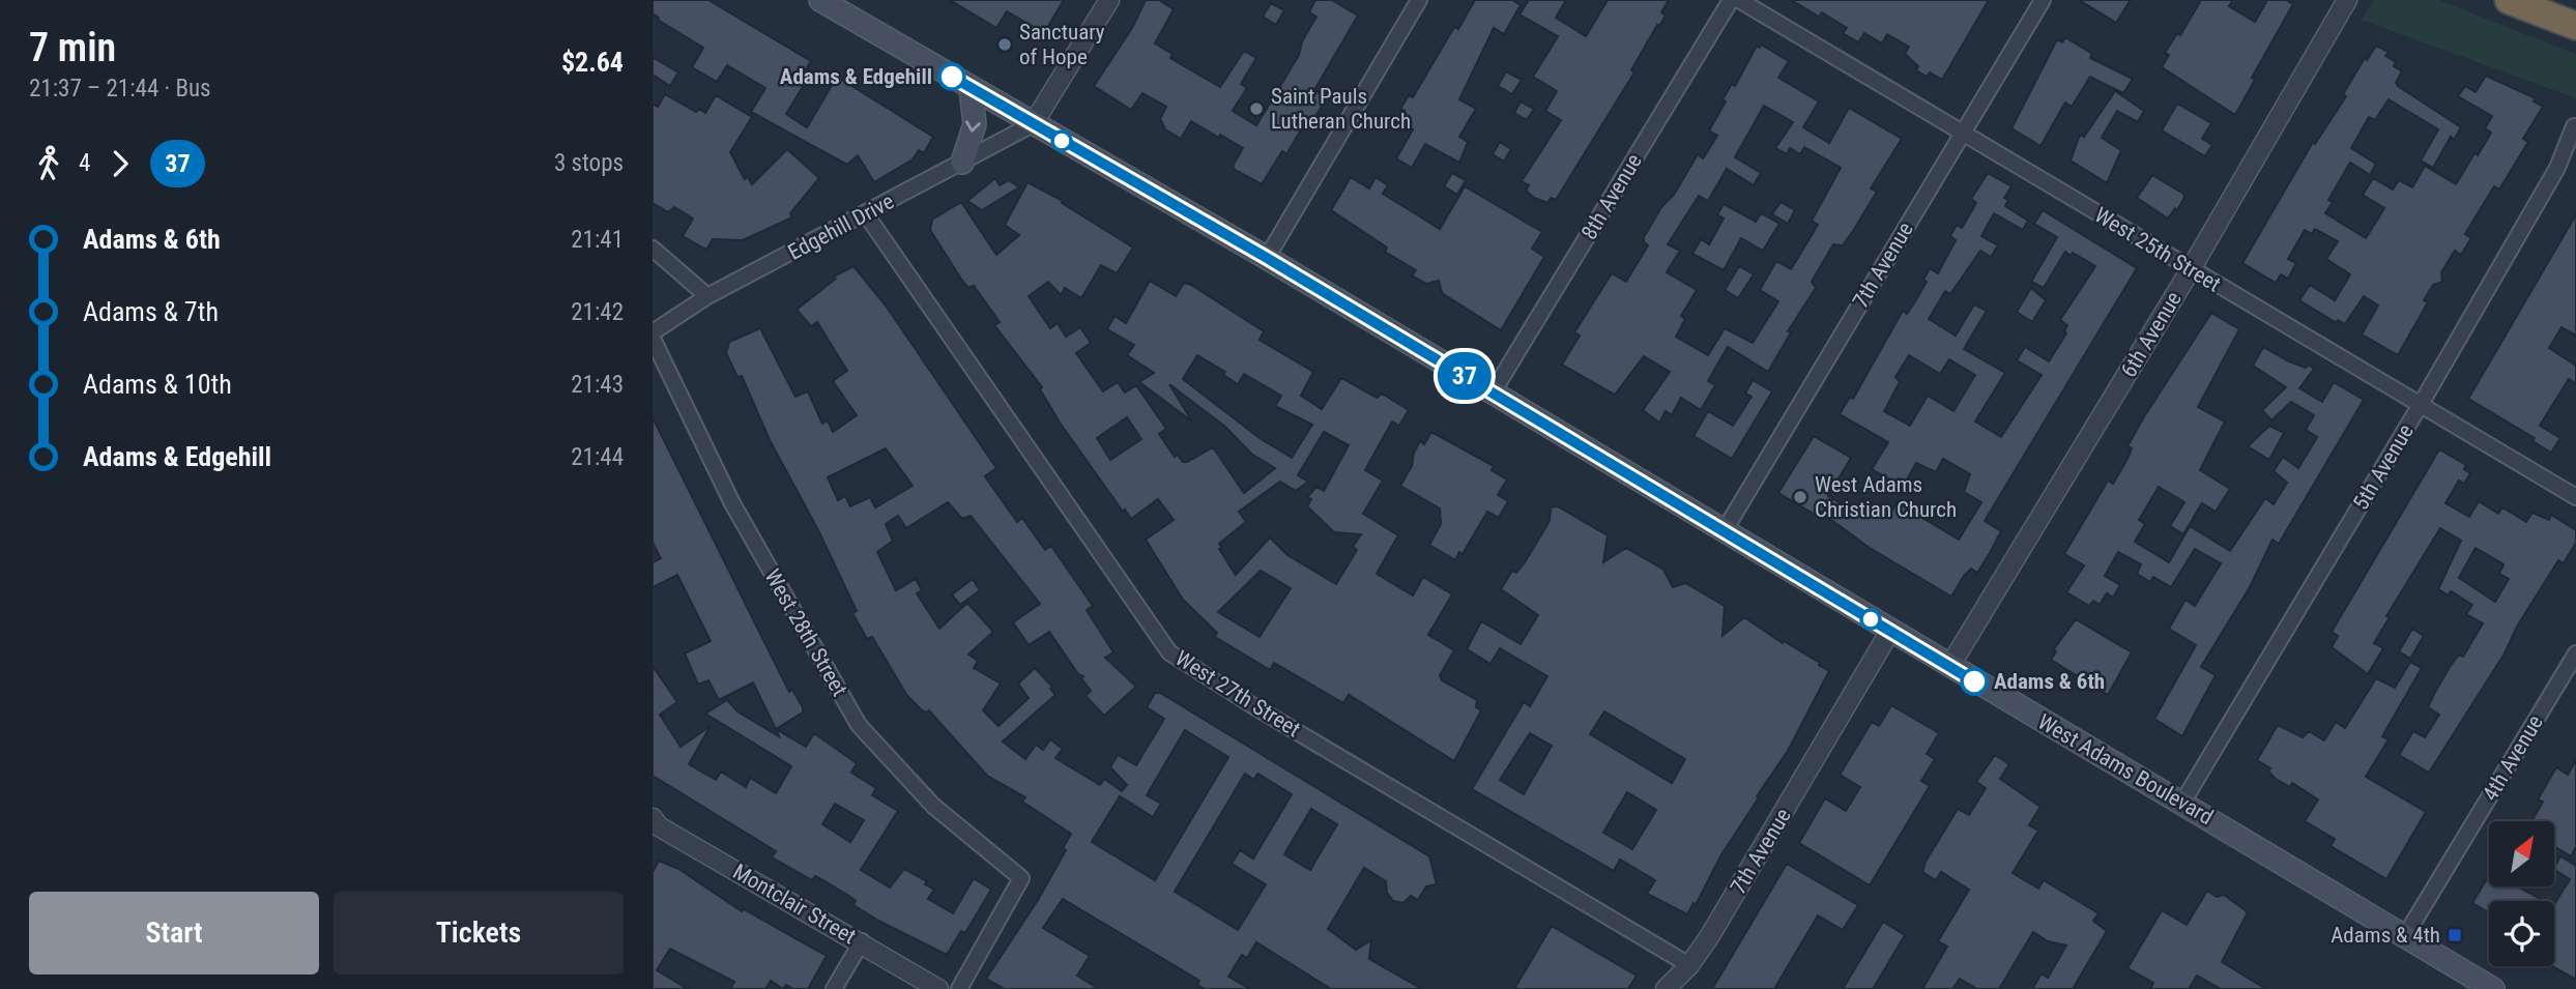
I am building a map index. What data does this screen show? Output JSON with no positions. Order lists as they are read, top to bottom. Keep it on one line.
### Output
{"streets":{"main road":["West Adams Boulevard"],"street":["8th Avenue","Edgehill Drive","West 25th Street","7th Avenue","6th Avenue","5th Avenue","West 28th Street","West 27th Street","4th Avenue","Montclair Street"]},"crossings":[["8th Avenue","West Adams Boulevard"],["Edgehill Drive","West 27th Street"],["Edgehill Drive","West Adams Boulevard"],["West 25th Street","7th Avenue"],["West 25th Street","6th Avenue"],["West 25th Street","5th Avenue"],["7th Avenue","West 27th Street"],["7th Avenue","West Adams Boulevard"],["6th Avenue","West Adams Boulevard"],["5th Avenue","West Adams Boulevard"],["4th Avenue","West Adams Boulevard"]],"places":{"other":["Sanctuary of Hope","Adams & Edgehill","Saint Pauls Lutheran Church","West Adams Christian Church","Adams & 6th"],"transit":["Adams & 4th"]},"lines":["bus line 37"],"north":"top right","page":{"heading":["7 min","21:37 – 21:44 · Bus","$2.64"],"on_map":"37","legs":["4","37","3 stops"],"list":[{"name":"Adams & 6th","value":"21:41"},{"name":"Adams & 7th","value":"21:42"},{"name":"Adams & 10th","value":"21:43"},{"name":"Adams & Edgehill","value":"21:44"}],"buttons":["Start","Tickets"]}}
